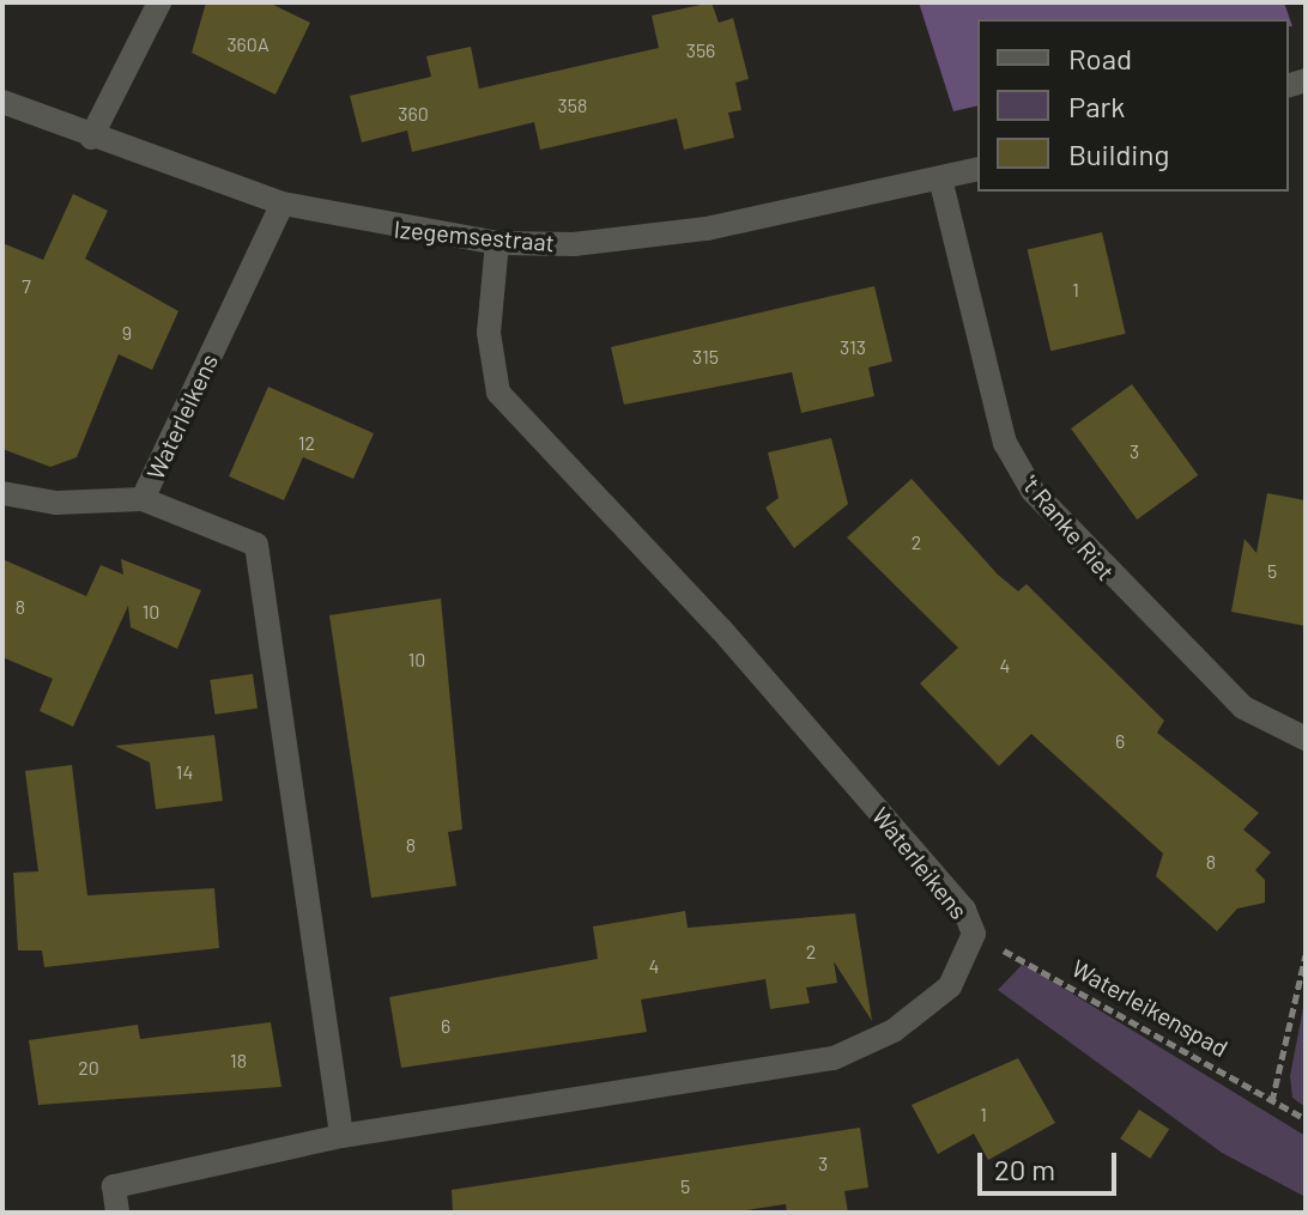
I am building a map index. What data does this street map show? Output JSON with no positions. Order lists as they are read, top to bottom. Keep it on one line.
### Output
{"streets":{"street":["Izegemsestraat","Waterleikens","'t Ranke Riet"],"path":["Waterleikenspad"]},"crossings":[["Izegemsestraat","Waterleikens"],["Izegemsestraat","'t Ranke Riet"],["Waterleikens","Waterleikenspad"]],"house_numbers":["360A","356","358","360","7","1","9","313","315","12","3","2","5","8","10","10","4","6","14","8","8","2","4","6","18","20","1","3","5"],"legend":["Road","Park","Building"],"scale_bar":"20 m"}
